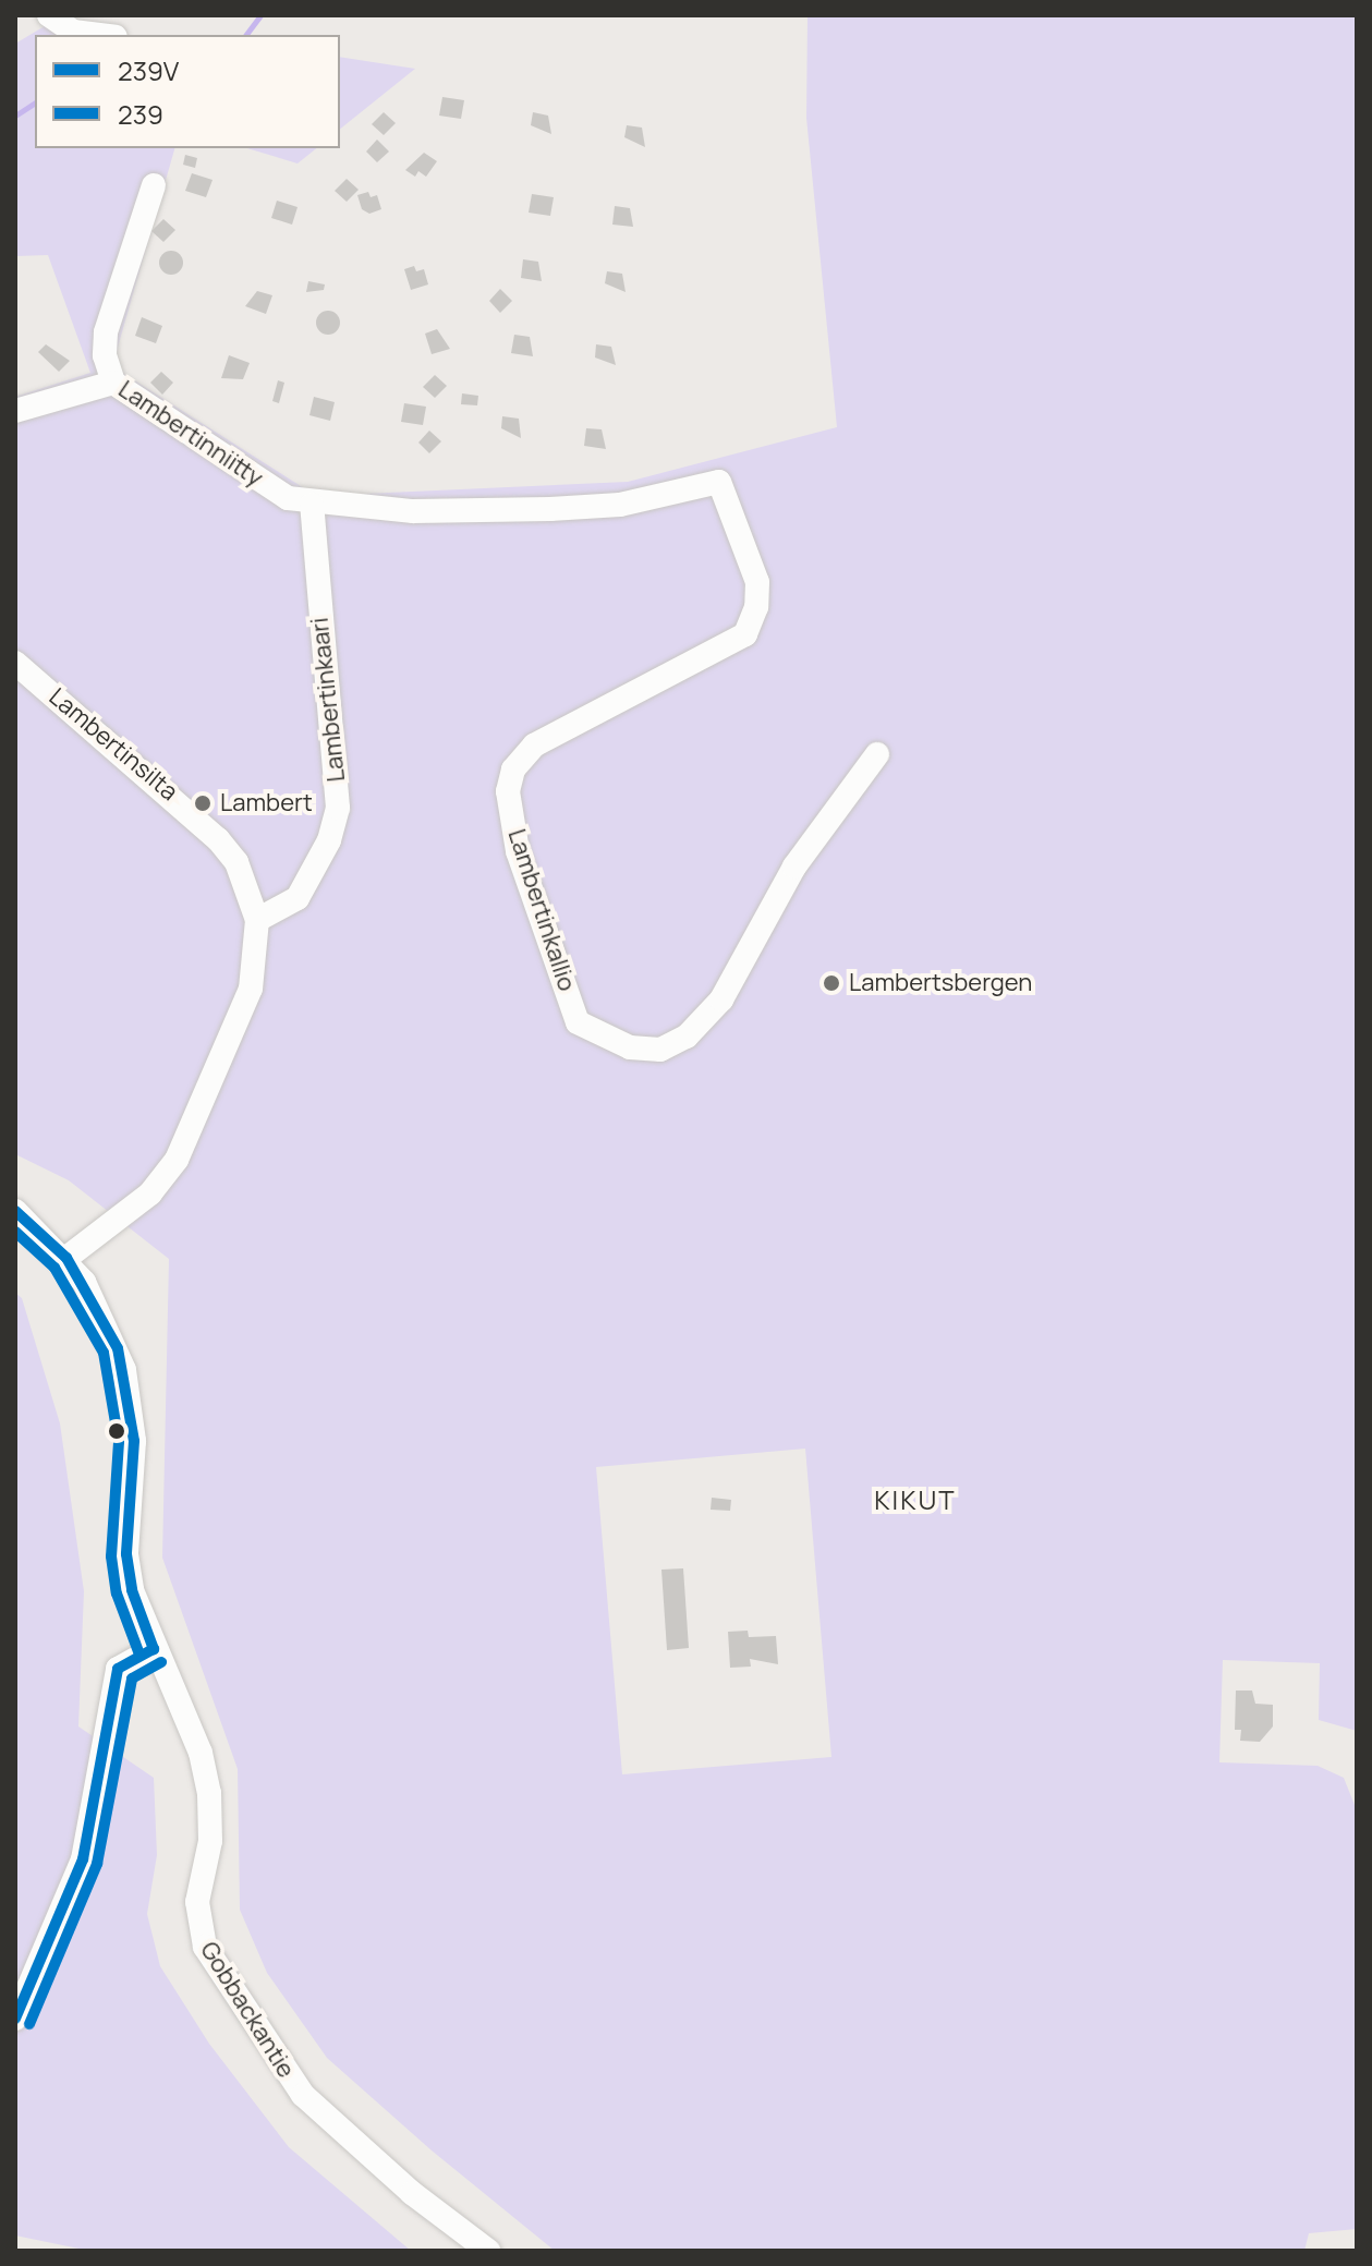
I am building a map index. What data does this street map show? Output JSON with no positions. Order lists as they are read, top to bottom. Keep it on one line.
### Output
{"streets":{"street":["Lambertinniitty","Lambertinkaari","Lambertinsilta","Lambertinkallio","Gobbackantie"]},"crossings":[["Lambertinniitty","Lambertinkaari"],["Lambertinniitty","Lambertinkallio"],["Lambertinkaari","Lambertinsilta"],["Lambertinkaari","Lambertinkallio"]],"districts":["KIKUT"],"places":["Lambert","Lambertsbergen"],"lines":["transit line 239V","transit line 239"],"legend":["239V","239"]}
